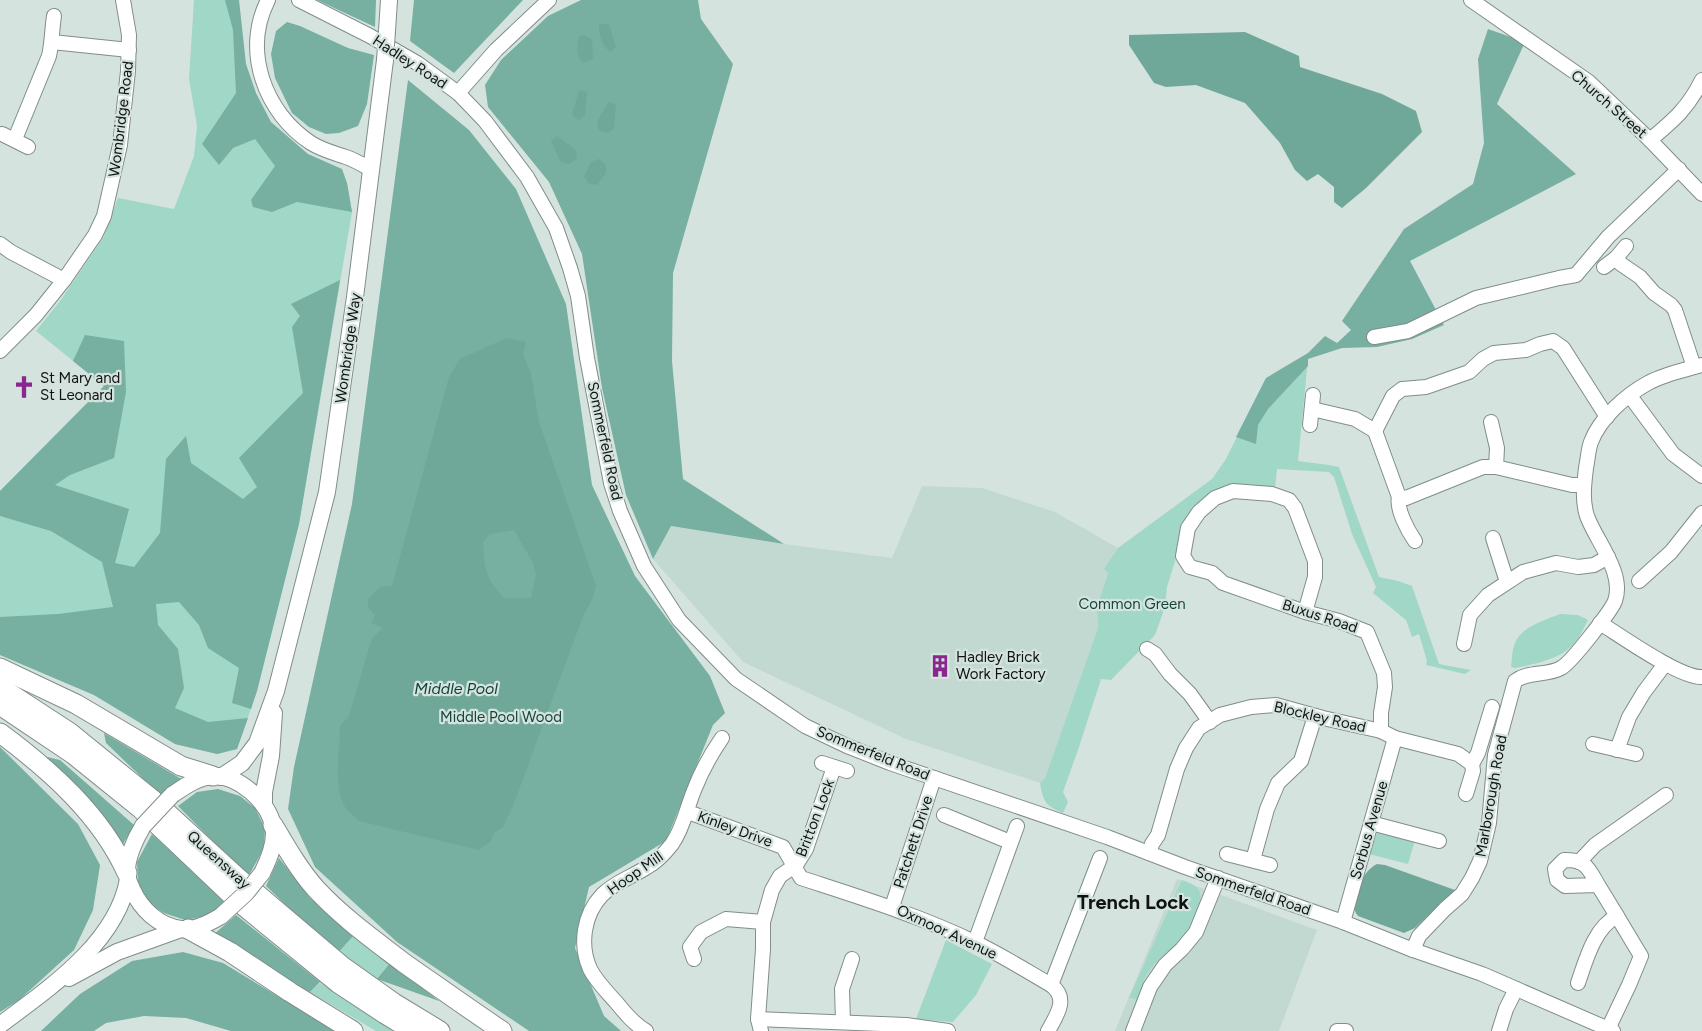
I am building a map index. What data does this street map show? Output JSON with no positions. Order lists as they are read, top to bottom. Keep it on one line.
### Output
{"streets":{"highway":["Queensway"],"main road":["Wombridge Way"],"street":["Hadley Road","Church Street","Wombridge Road","Sommerfeld Road","Buxus Road","Blockley Road","Marlborough Road","Britton Lock","Kinley Drive","Sorbus Avenue","Patchett Drive","Hoop Mill","Oxmoor Avenue"]},"crossings":[["Hadley Road","Sommerfeld Road"],["Sommerfeld Road","Blockley Road"],["Sommerfeld Road","Marlborough Road"],["Sommerfeld Road","Sorbus Avenue"],["Sommerfeld Road","Patchett Drive"],["Buxus Road","Blockley Road"],["Blockley Road","Sorbus Avenue"],["Britton Lock","Kinley Drive"],["Britton Lock","Oxmoor Avenue"],["Kinley Drive","Hoop Mill"],["Kinley Drive","Oxmoor Avenue"],["Patchett Drive","Oxmoor Avenue"]],"districts":["Trench Lock"],"water":["Middle Pool"],"parks":["Common Green","Middle Pool Wood"],"places":{"church":["St Mary and St Leonard"],"building":["Hadley Brick Work Factory"]}}
